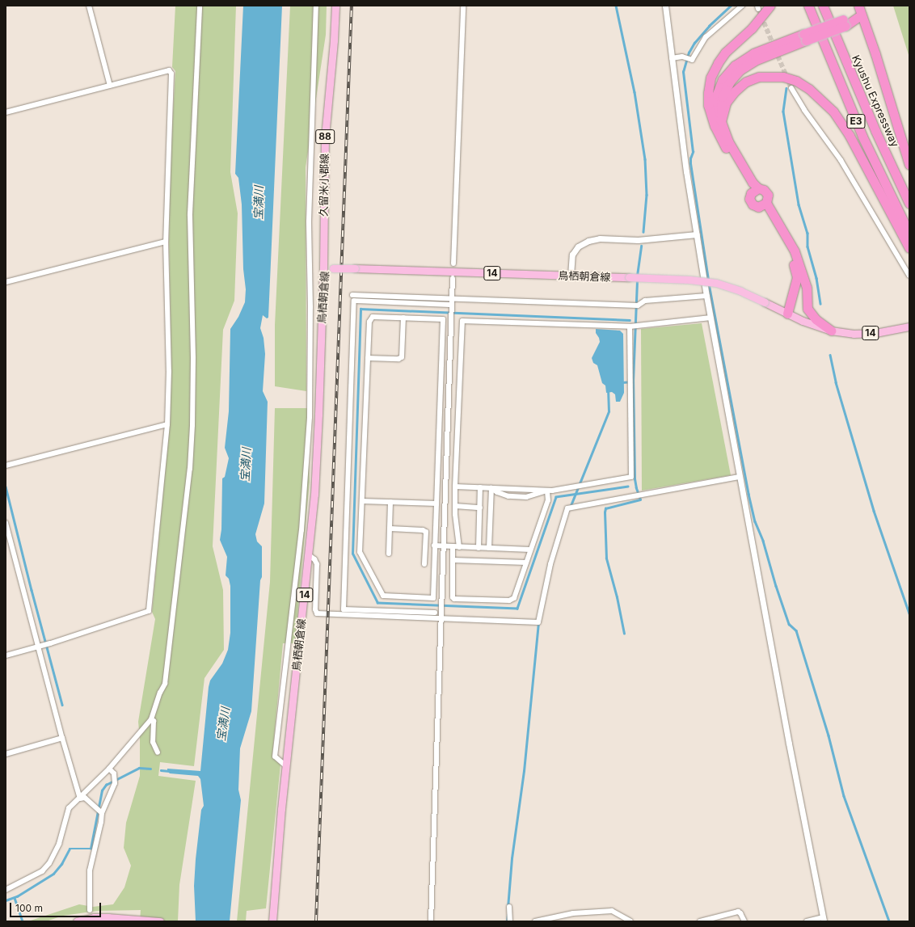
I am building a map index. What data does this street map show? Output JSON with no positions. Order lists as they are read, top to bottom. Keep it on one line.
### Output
{"streets":{"highway":["Kyushu Expressway","E3"],"main road":["88","久留米小郡線","14","鳥栖朝倉線"]},"crossings":[["久留米小郡線","鳥栖朝倉線"]],"water":["宝満川"],"scale_bar":"100 m"}
